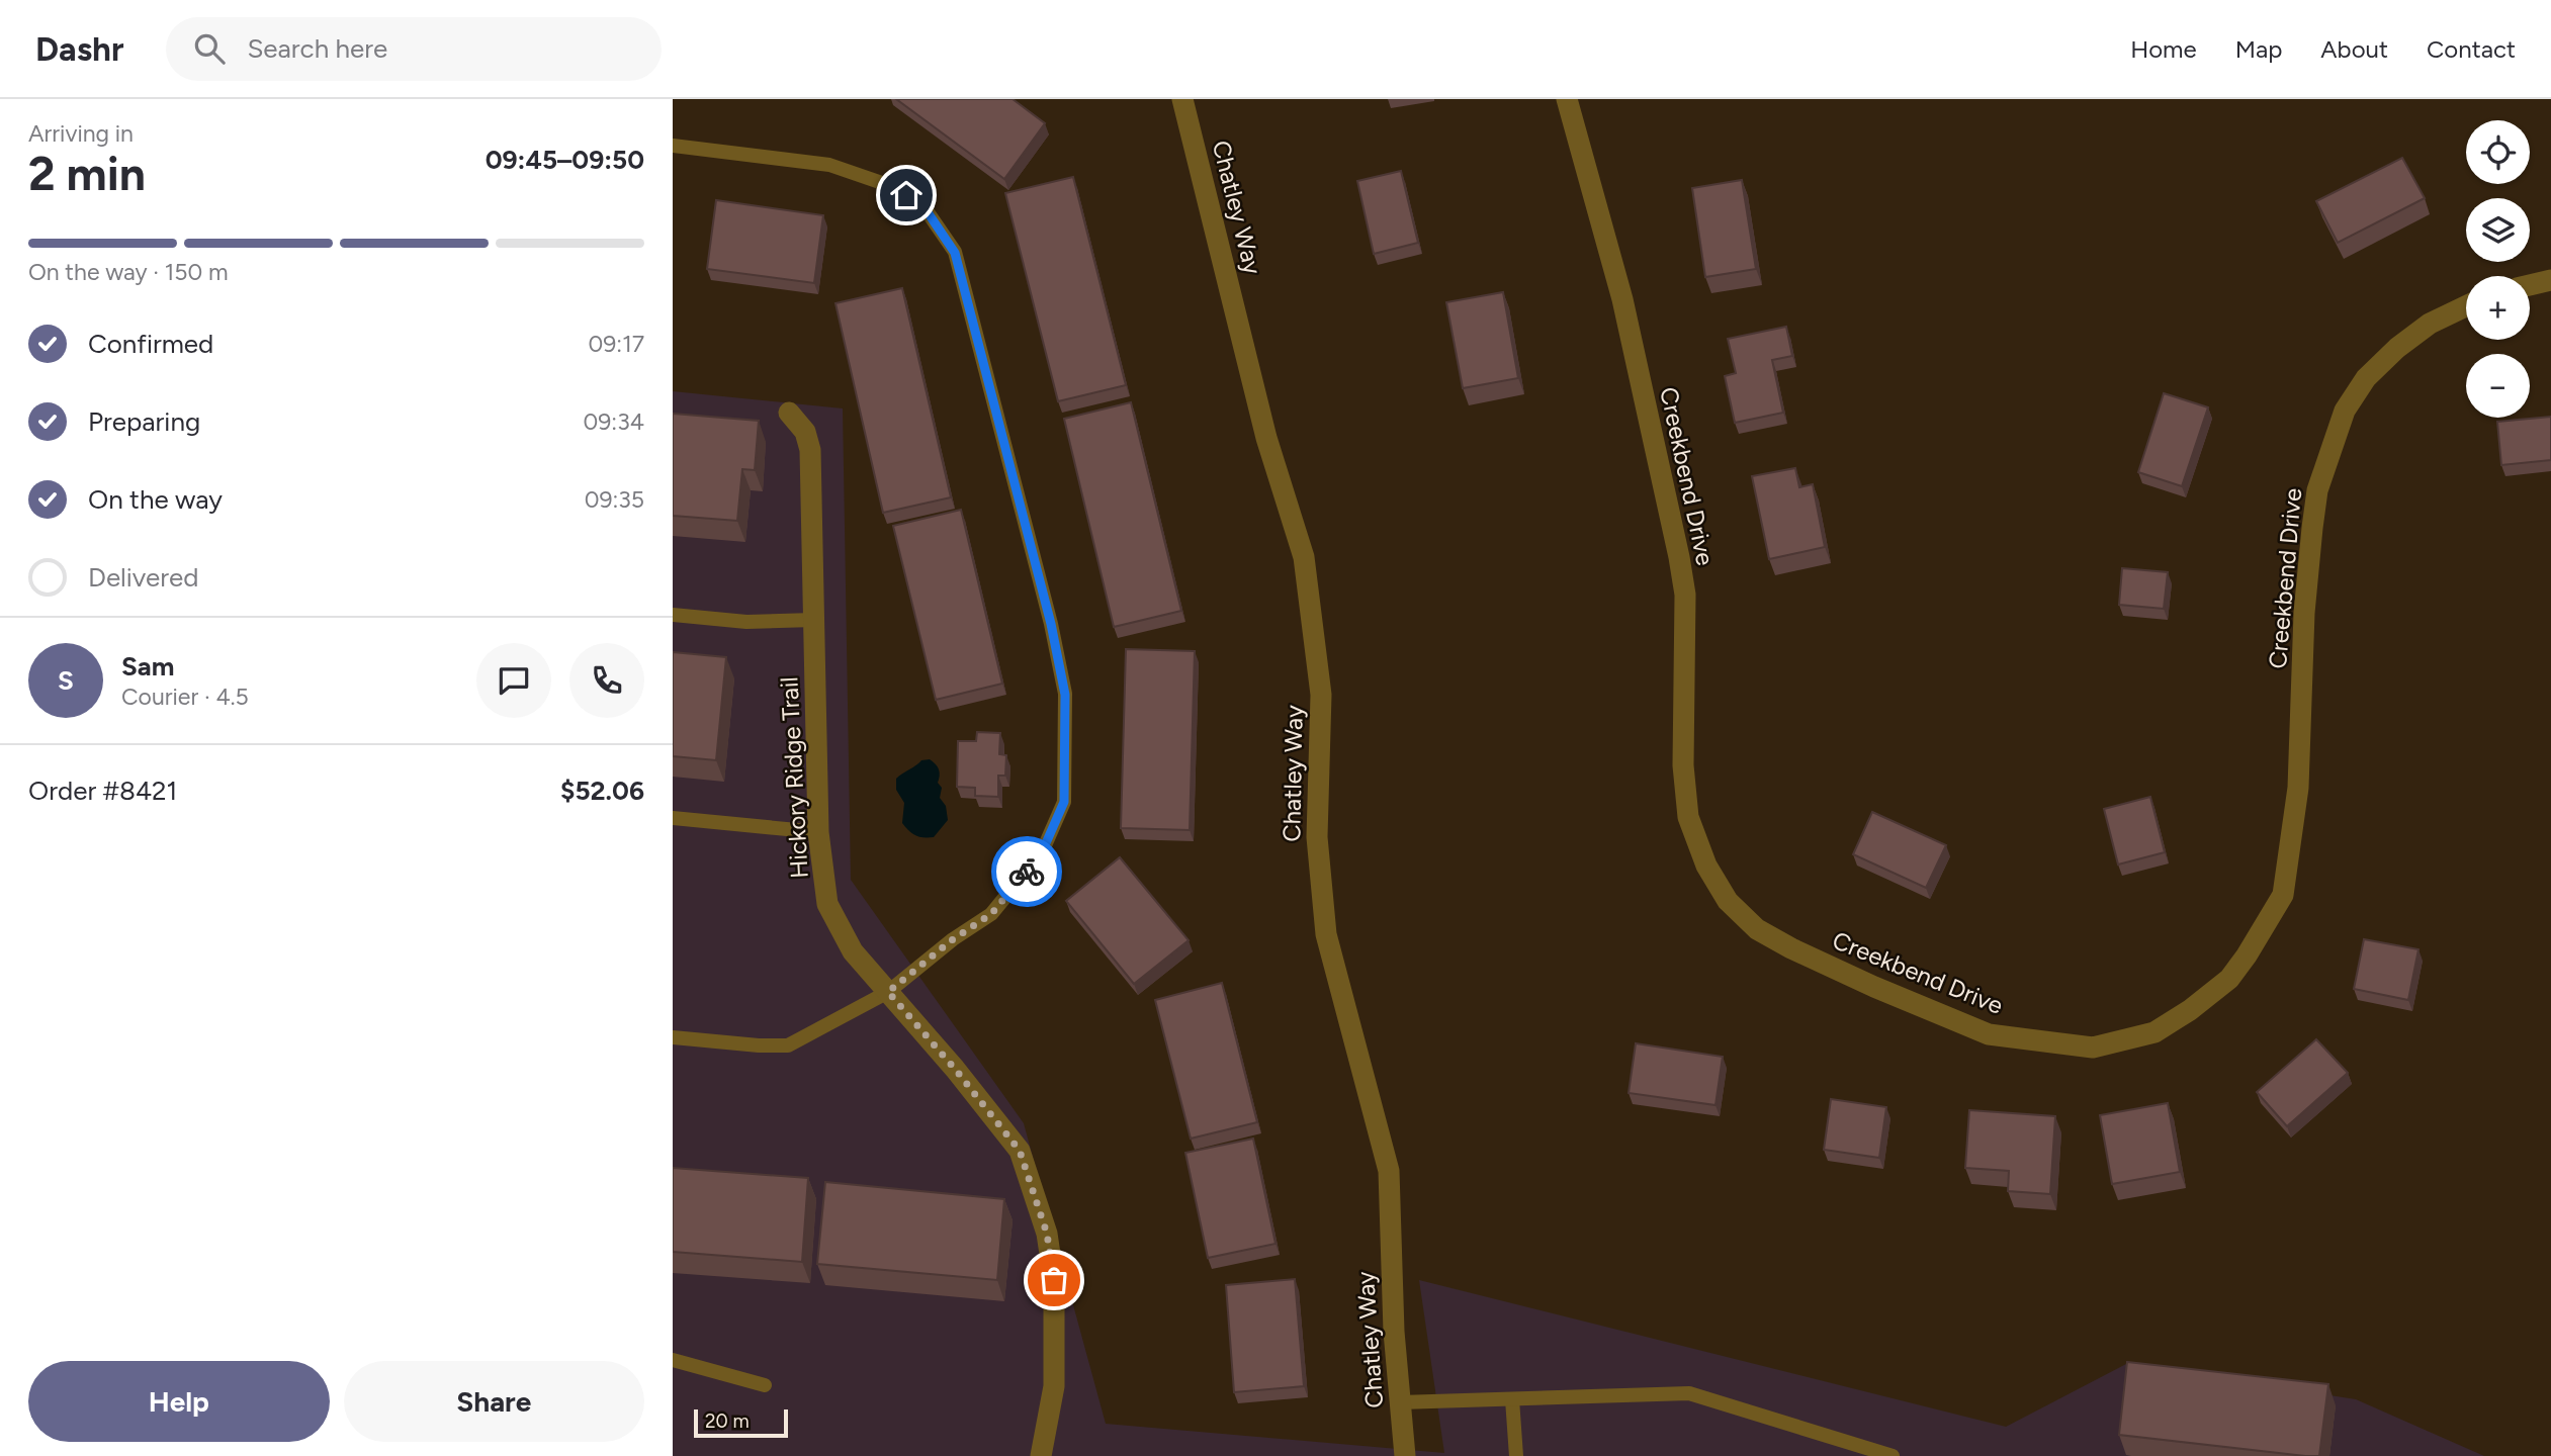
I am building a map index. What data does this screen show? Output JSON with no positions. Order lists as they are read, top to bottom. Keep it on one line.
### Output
{"streets":{"street":["Chatley Way","Creekbend Drive","Hickory Ridge Trail"]},"scale_bar":"20 m","page":{"header":"Dashr","search":"Search here","nav":["Home","Map","About","Contact"],"heading":["2 min","Arriving in","09:45–09:50"],"panel":["Sam","Courier · 4.5","Order #8421","$52.06"],"map_buttons":["+","−"],"bar":"On the way · 150 m","list":[["Confirmed","09:17"],["Preparing","09:34"],["On the way","09:35"],"Delivered"],"round":"S","buttons":["Help","Share"],"scale":"20 m"}}
